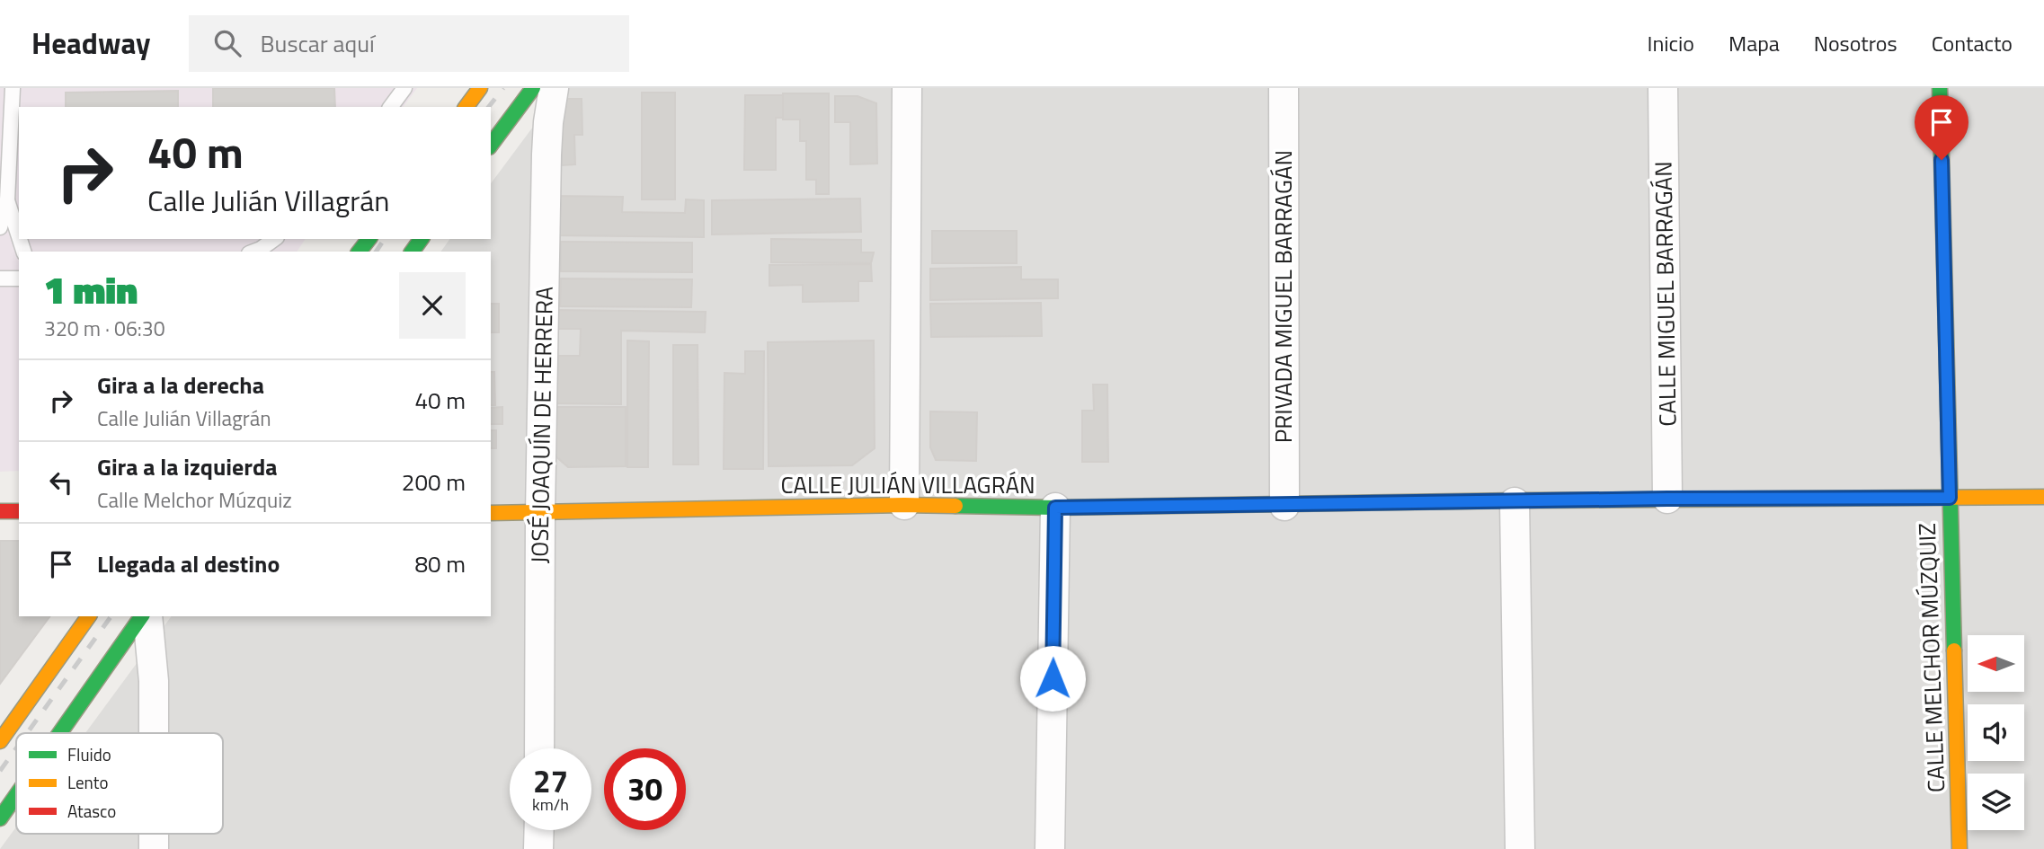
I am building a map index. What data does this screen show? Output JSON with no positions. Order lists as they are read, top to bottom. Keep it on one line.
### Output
{"streets":{"street":["CALLE MIGUEL BARRAGÁN","PRIVADA MIGUEL BARRAGÁN","JOSÉ JOAQUÍN DE HERRERA","CALLE JULIÁN VILLAGRÁN","CALLE MELCHOR MÚZQUIZ"]},"crossings":[["CALLE MIGUEL BARRAGÁN","CALLE JULIÁN VILLAGRÁN"],["PRIVADA MIGUEL BARRAGÁN","CALLE JULIÁN VILLAGRÁN"],["JOSÉ JOAQUÍN DE HERRERA","CALLE JULIÁN VILLAGRÁN"],["CALLE JULIÁN VILLAGRÁN","CALLE MELCHOR MÚZQUIZ"]],"legend":["Fluido","Lento","Atasco"],"north":"left","page":{"header":"Headway","search":"Buscar aquí","nav":["Inicio","Mapa","Nosotros","Contacto"],"turn":["40 m","Calle Julián Villagrán"],"heading":["1 min","320 m · 06:30"],"list":[{"name":"Gira a la derecha","note":"Calle Julián Villagrán","value":"40 m"},{"name":"Gira a la izquierda","note":"Calle Melchor Múzquiz","value":"200 m"},{"name":"Llegada al destino","value":"80 m"}],"speed":"27 km/h","limit":"30"}}
